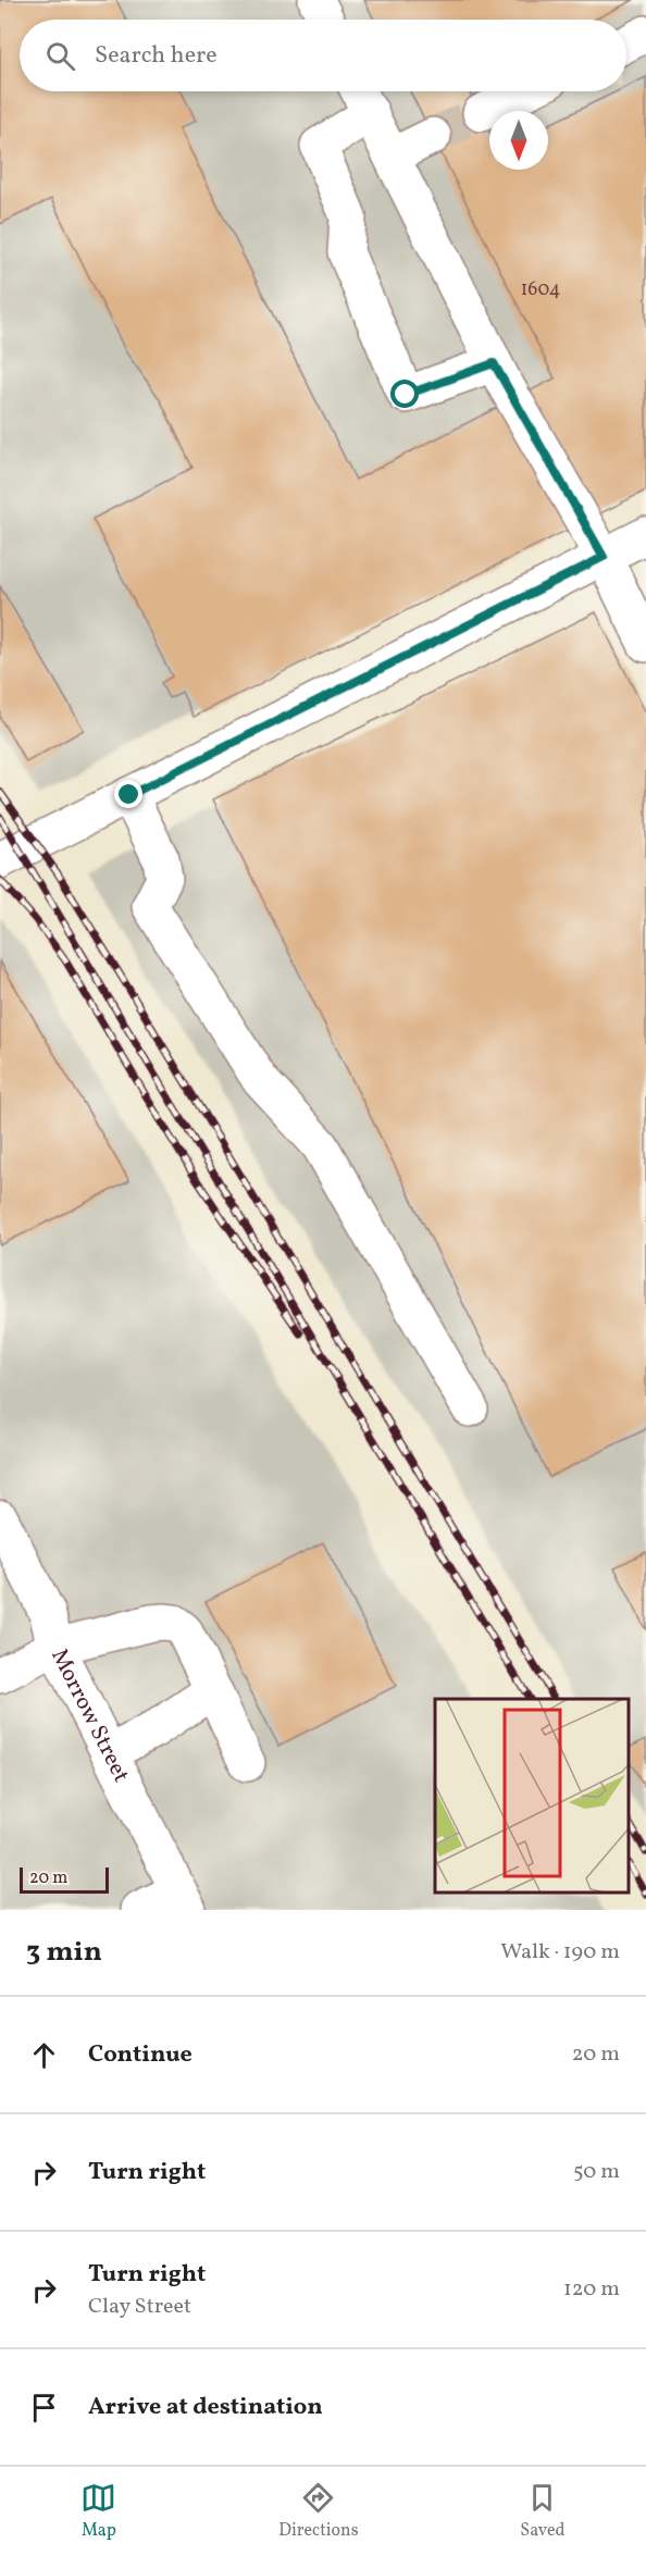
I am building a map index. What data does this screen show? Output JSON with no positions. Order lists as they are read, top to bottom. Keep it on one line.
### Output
{"streets":{"street":["Morrow Street"]},"house_numbers":["1604"],"scale_bar":"20 m","north":"bottom","page":{"search":"Search here","scale":"20 m","heading":["3 min","Walk · 190 m"],"list":[["Continue","20 m"],["Turn right","50 m"],["Turn right","Clay Street","120 m"],"Arrive at destination"],"nav":["Map","Directions","Saved"]}}
